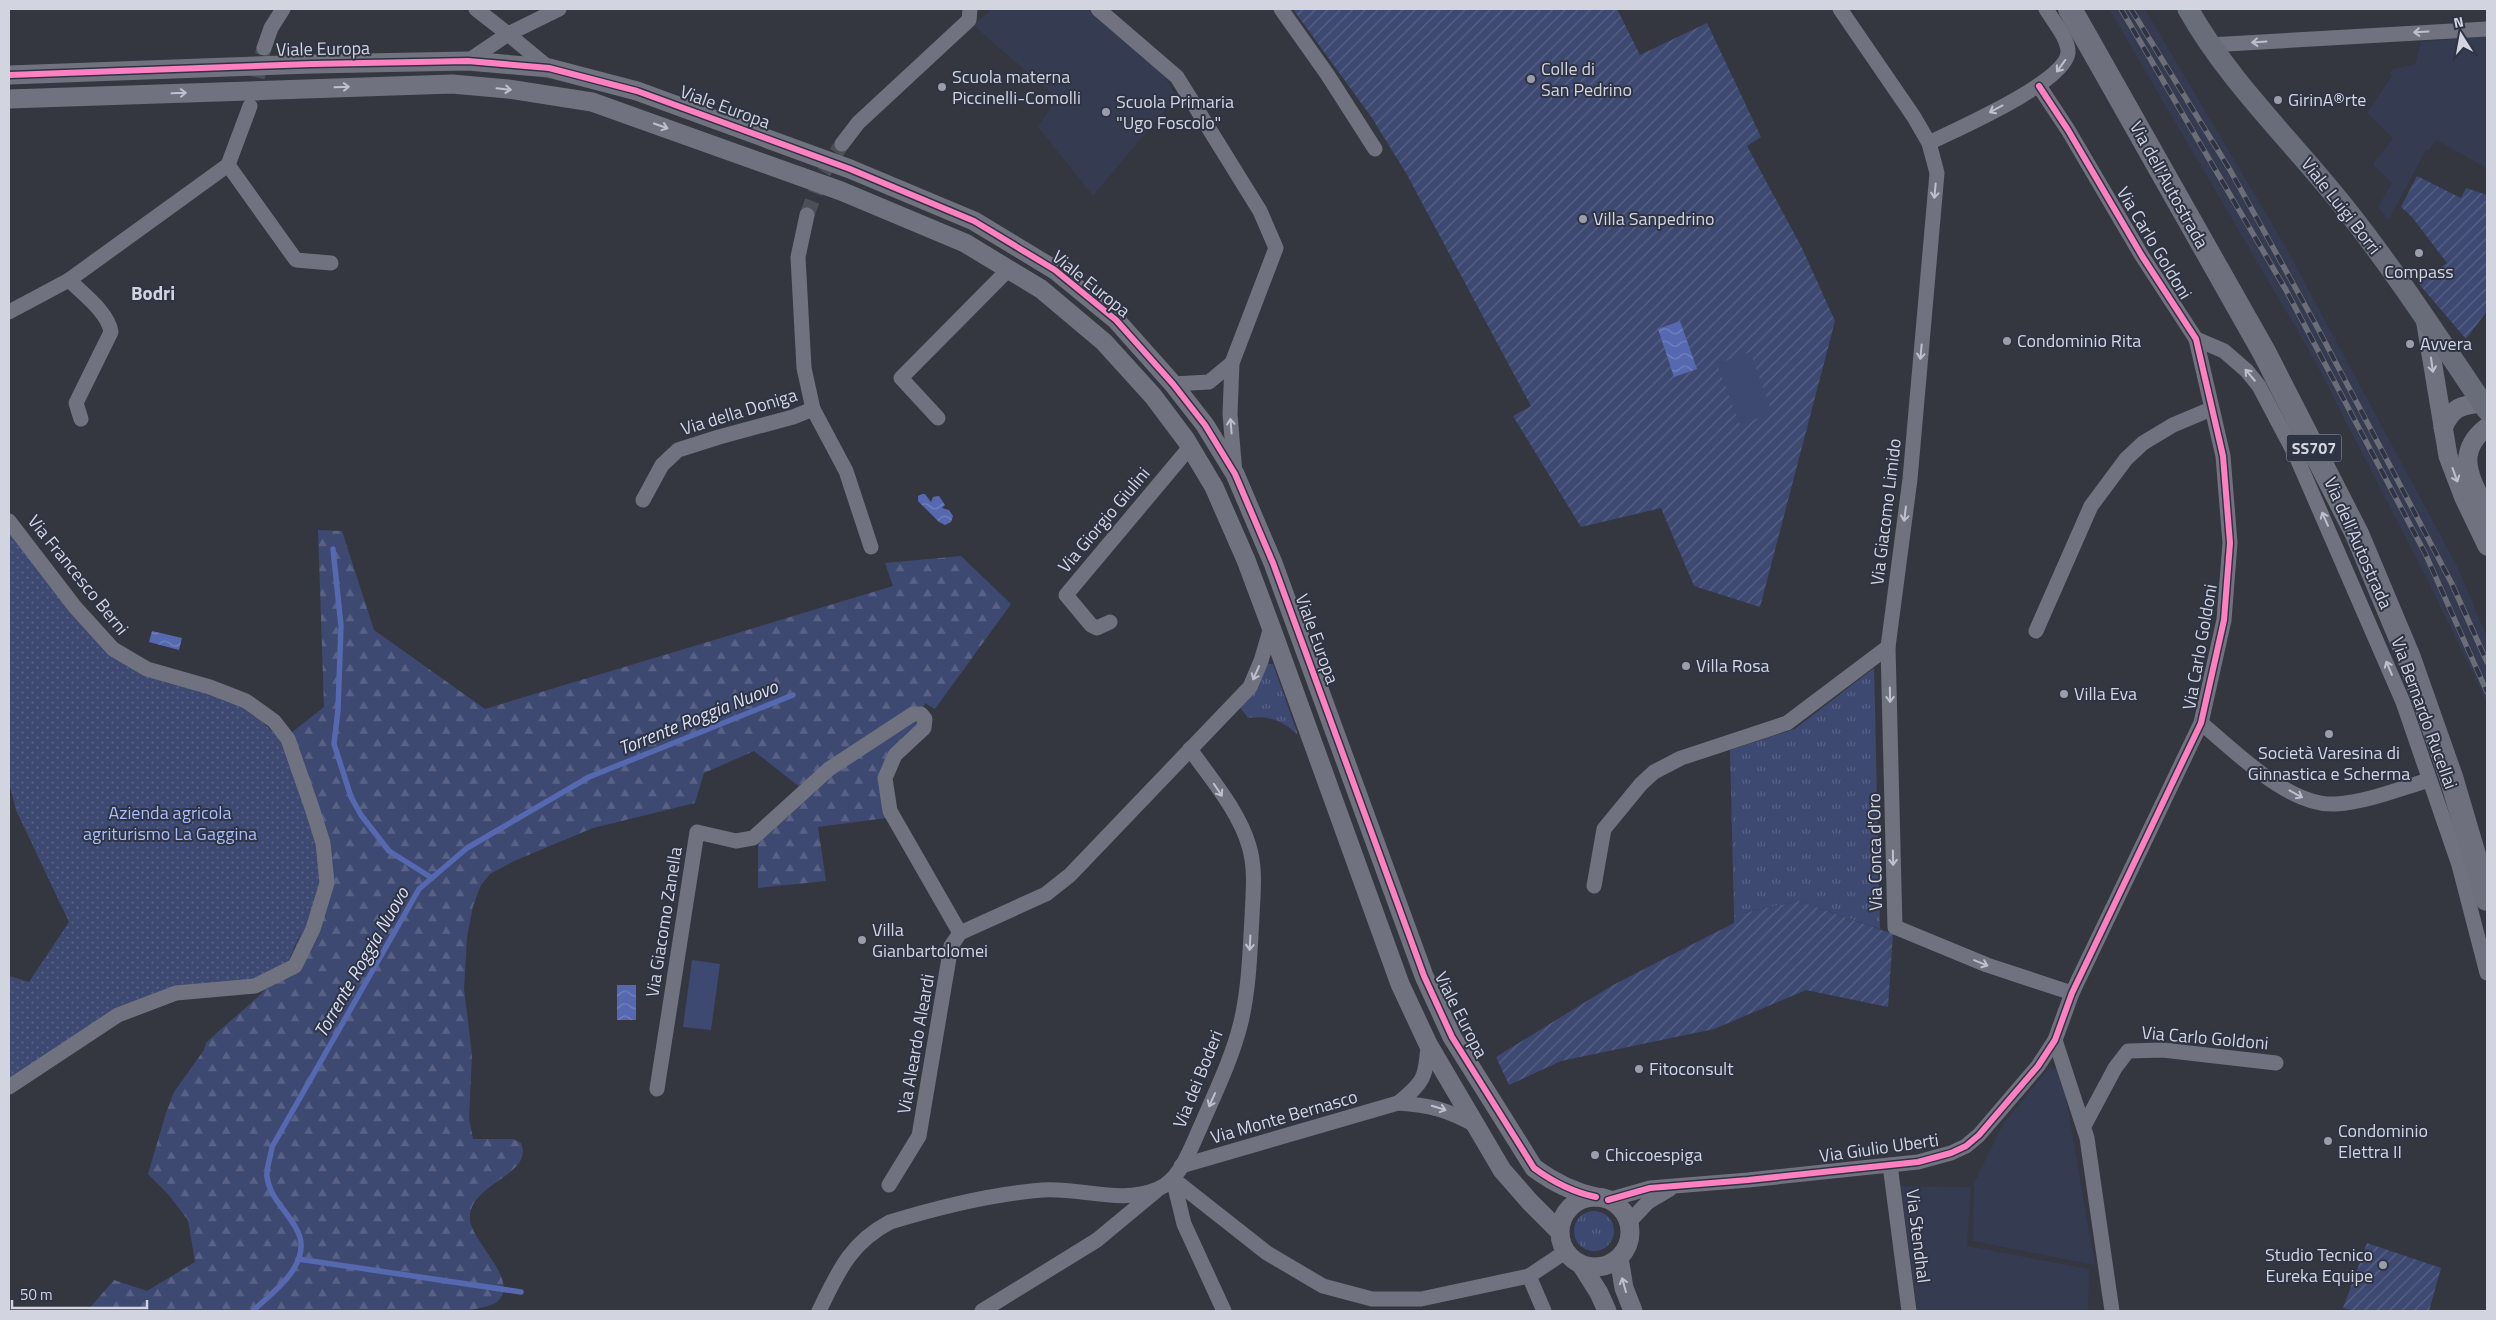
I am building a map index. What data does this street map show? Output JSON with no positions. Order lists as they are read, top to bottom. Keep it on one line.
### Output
{"streets":{"highway":["Via dell'Autostrada","SS707"],"main road":["Viale Luigi Borri"],"street":["Viale Europa","Via Carlo Goldoni","Via della Doniga","Via Giacomo Limido","Via Giorgio Giulini","Via Francesco Berni","Via Bernardo Rucellai","Via Conca d'Oro","Via Giacomo Zanella","Via Aleardo Aleardi","Via dei Boderi","Via Monte Bernasco","Via Giulio Uberti","Via Stendhal"]},"crossings":[["Viale Europa","Via Giorgio Giulini"],["Viale Europa","Via Monte Bernasco"],["Viale Europa","Via Giulio Uberti"],["Via Carlo Goldoni","Via Bernardo Rucellai"],["Via Carlo Goldoni","Via Conca d'Oro"],["Via Carlo Goldoni","Via Giulio Uberti"],["Via Giacomo Limido","Via Conca d'Oro"],["Via Conca d'Oro","Via Giulio Uberti"],["Via Giacomo Zanella","Via Aleardo Aleardi"],["Via dei Boderi","Via Monte Bernasco"],["Via Giulio Uberti","Via Stendhal"]],"one_way":["Via Giacomo Limido","Via Bernardo Rucellai","Via Conca d'Oro","Via dei Boderi"],"districts":["Bodri"],"water":["Torrente Roggia Nuovo"],"parks":["Azienda agricola agriturismo La Gaggina"],"places":["Colle di San Pedrino","Scuola materna Piccinelli-Comolli","GirinA®rte","Scuola Primaria \"Ugo Foscolo\"","Villa Sanpedrino","Compass","Condominio Rita","Avvera","Villa Rosa","Villa Eva","Società Varesina di Ginnastica e Scherma","Villa Gianbartolomei","Fitoconsult","Condominio Elettra II","Chiccoespiga","Studio Tecnico Eureka Equipe"],"scale_bar":"50 m","north":"top"}
